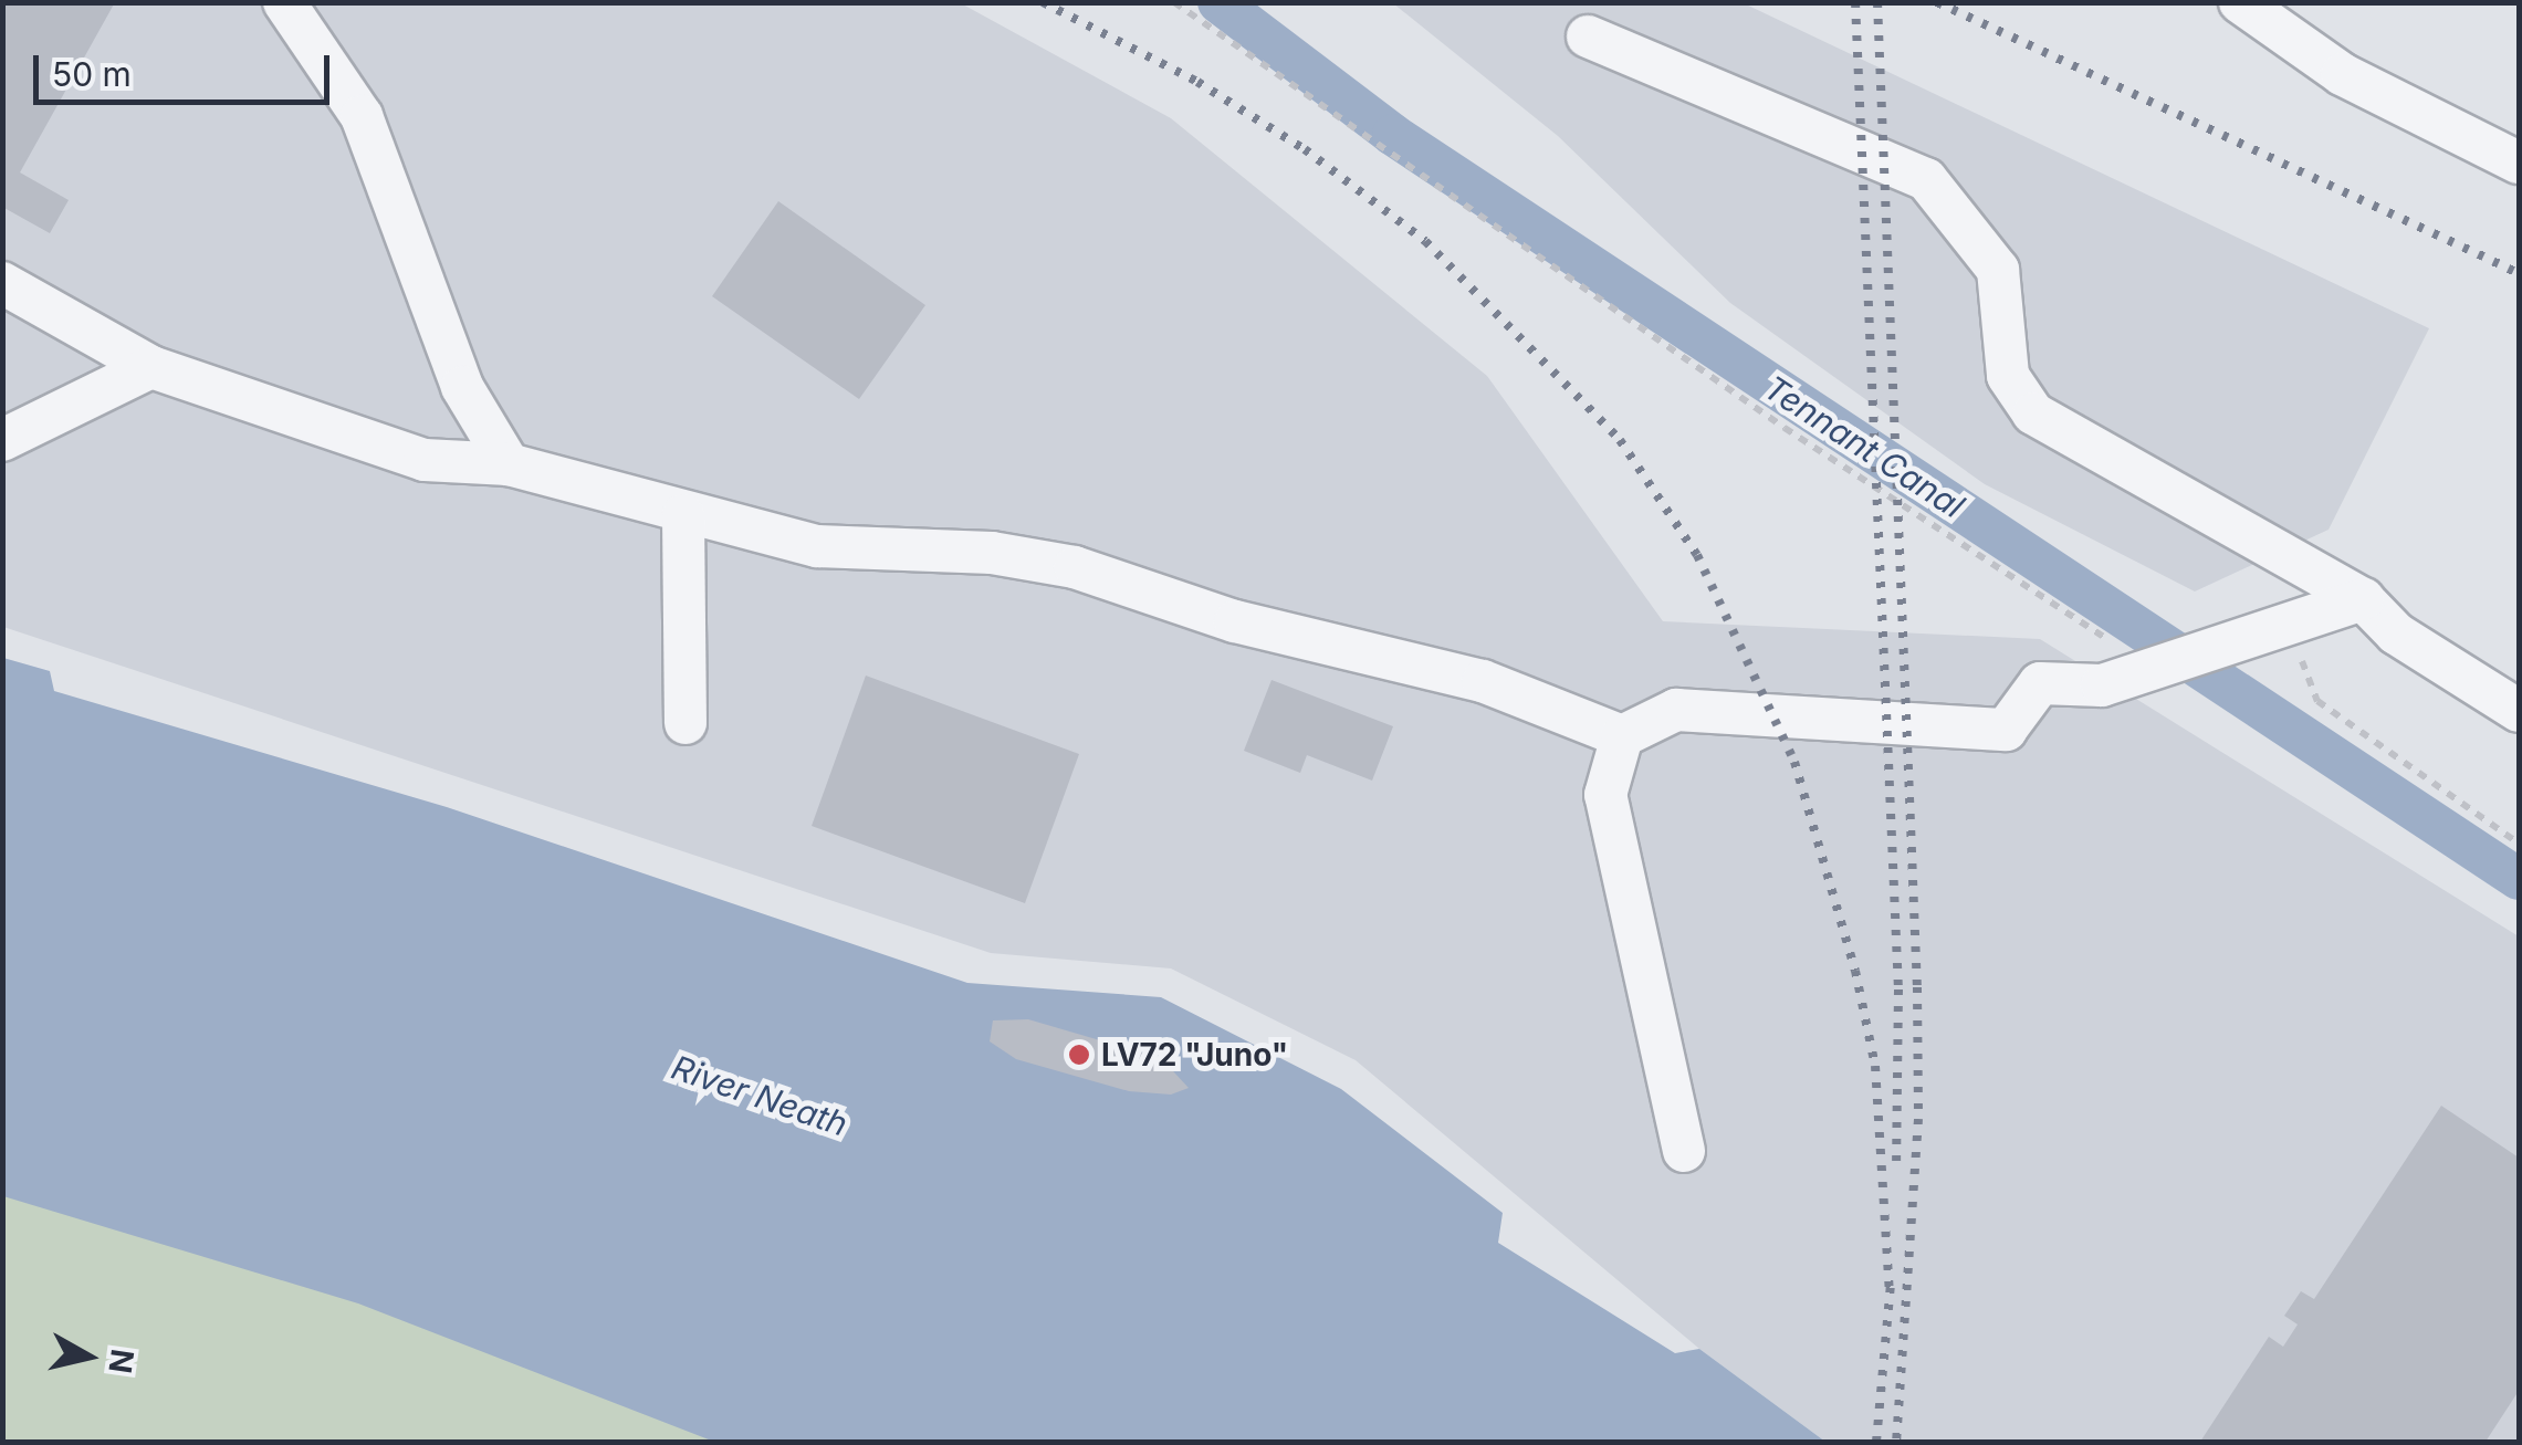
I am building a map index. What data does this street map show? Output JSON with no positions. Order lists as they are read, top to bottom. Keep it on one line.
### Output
{"water":["Tennant Canal","River Neath"],"places":["LV72 \"Juno\""],"scale_bar":"50 m","north":"right"}
